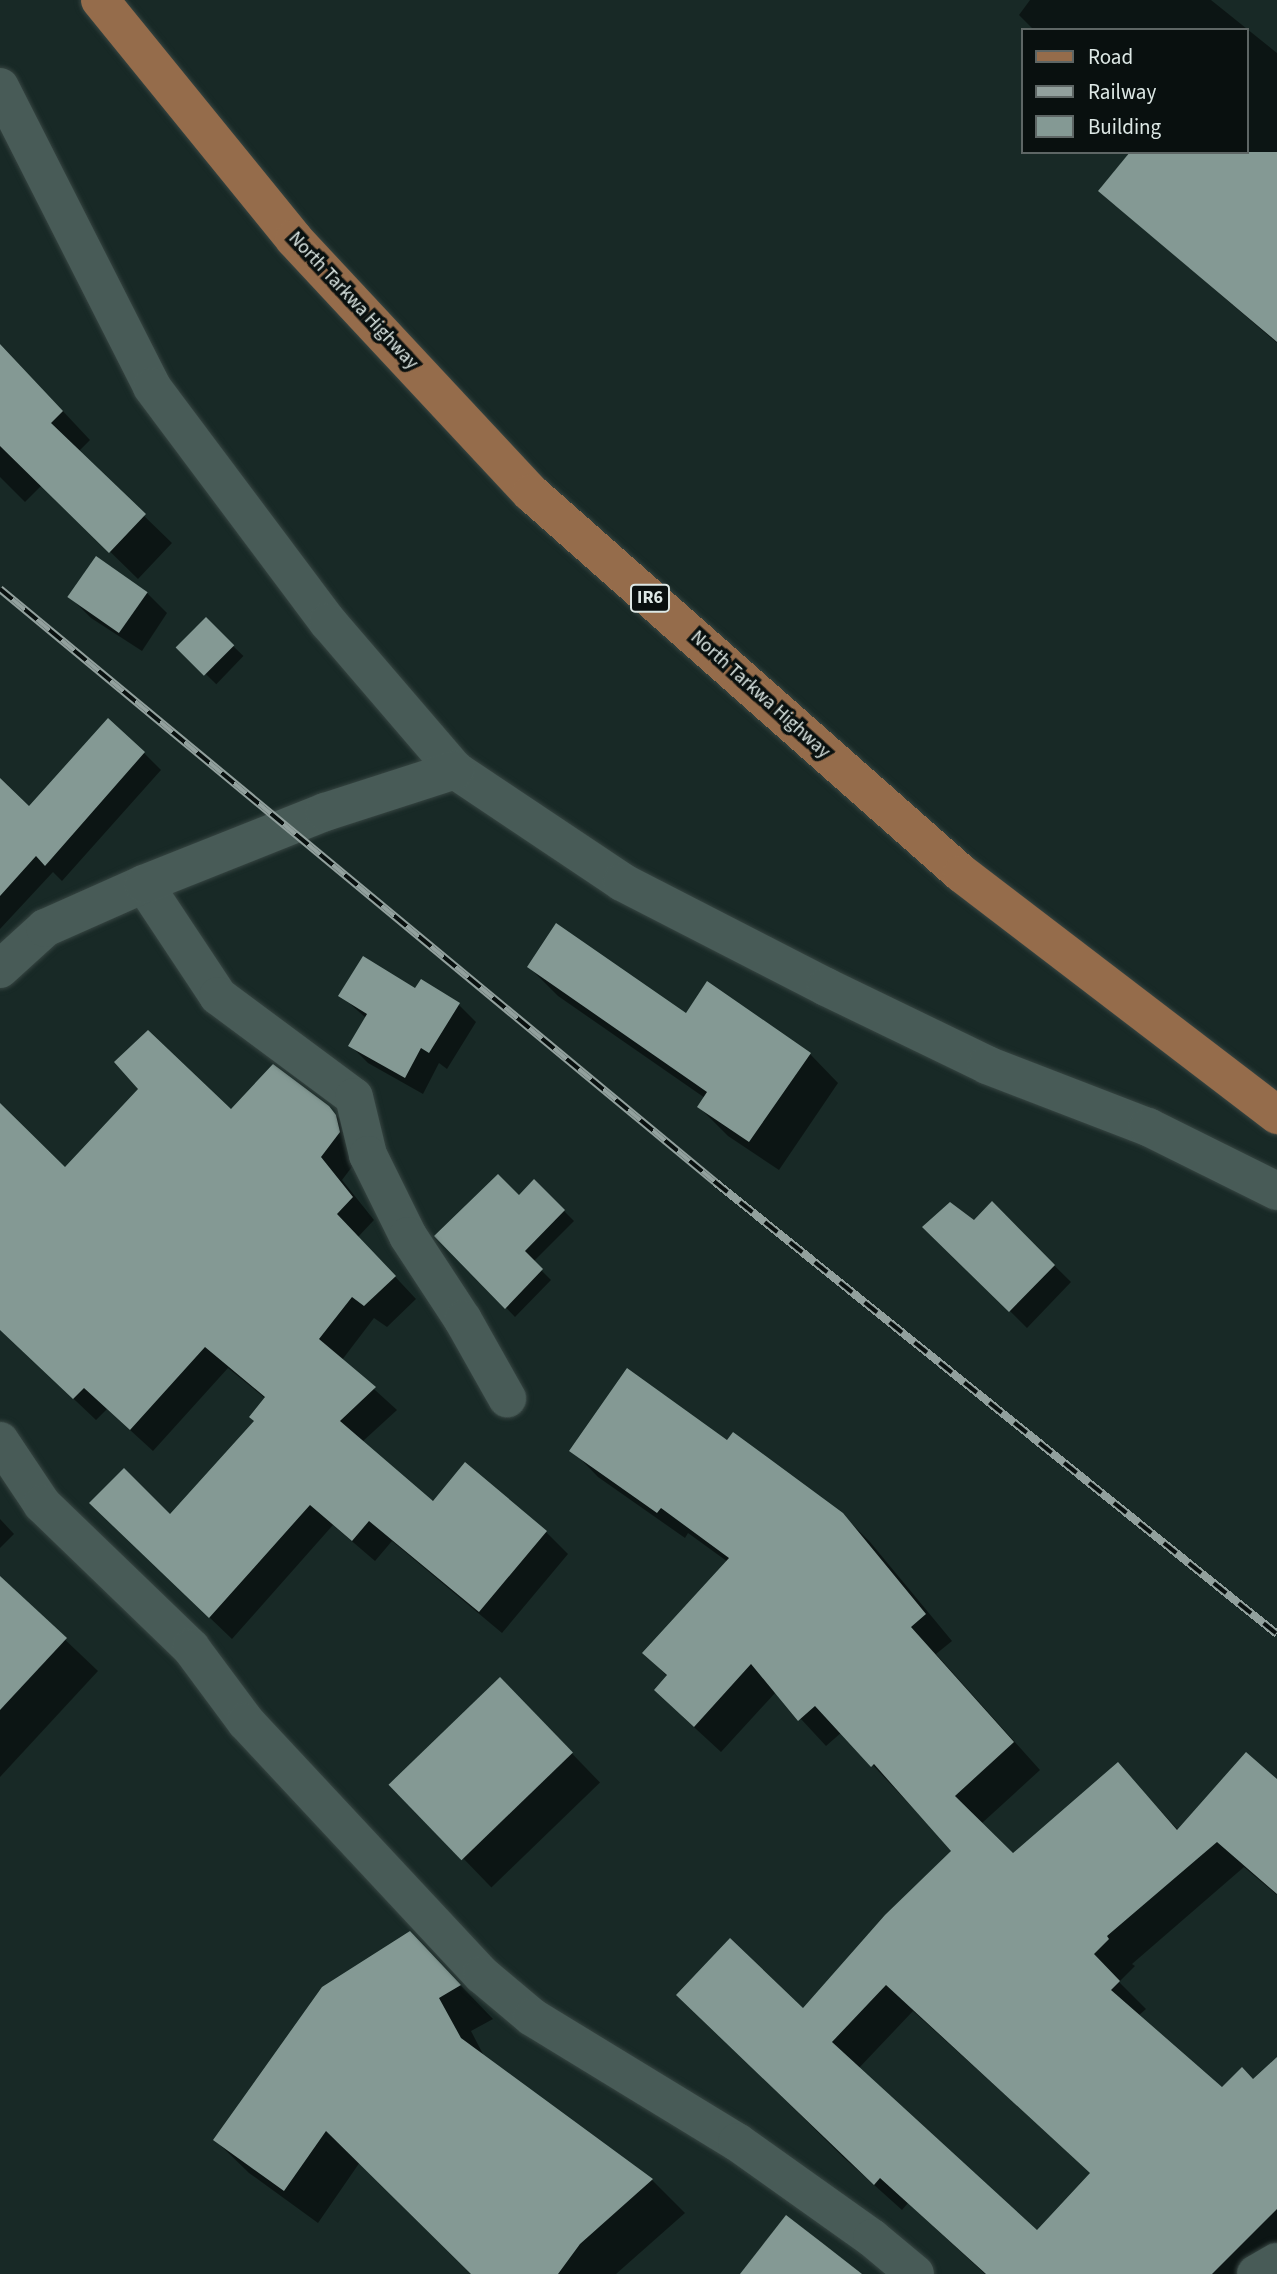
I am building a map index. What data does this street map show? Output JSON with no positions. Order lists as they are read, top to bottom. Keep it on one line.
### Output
{"streets":{"main road":["North Tarkwa Highway","IR6"]},"legend":["Road","Railway","Building"]}
